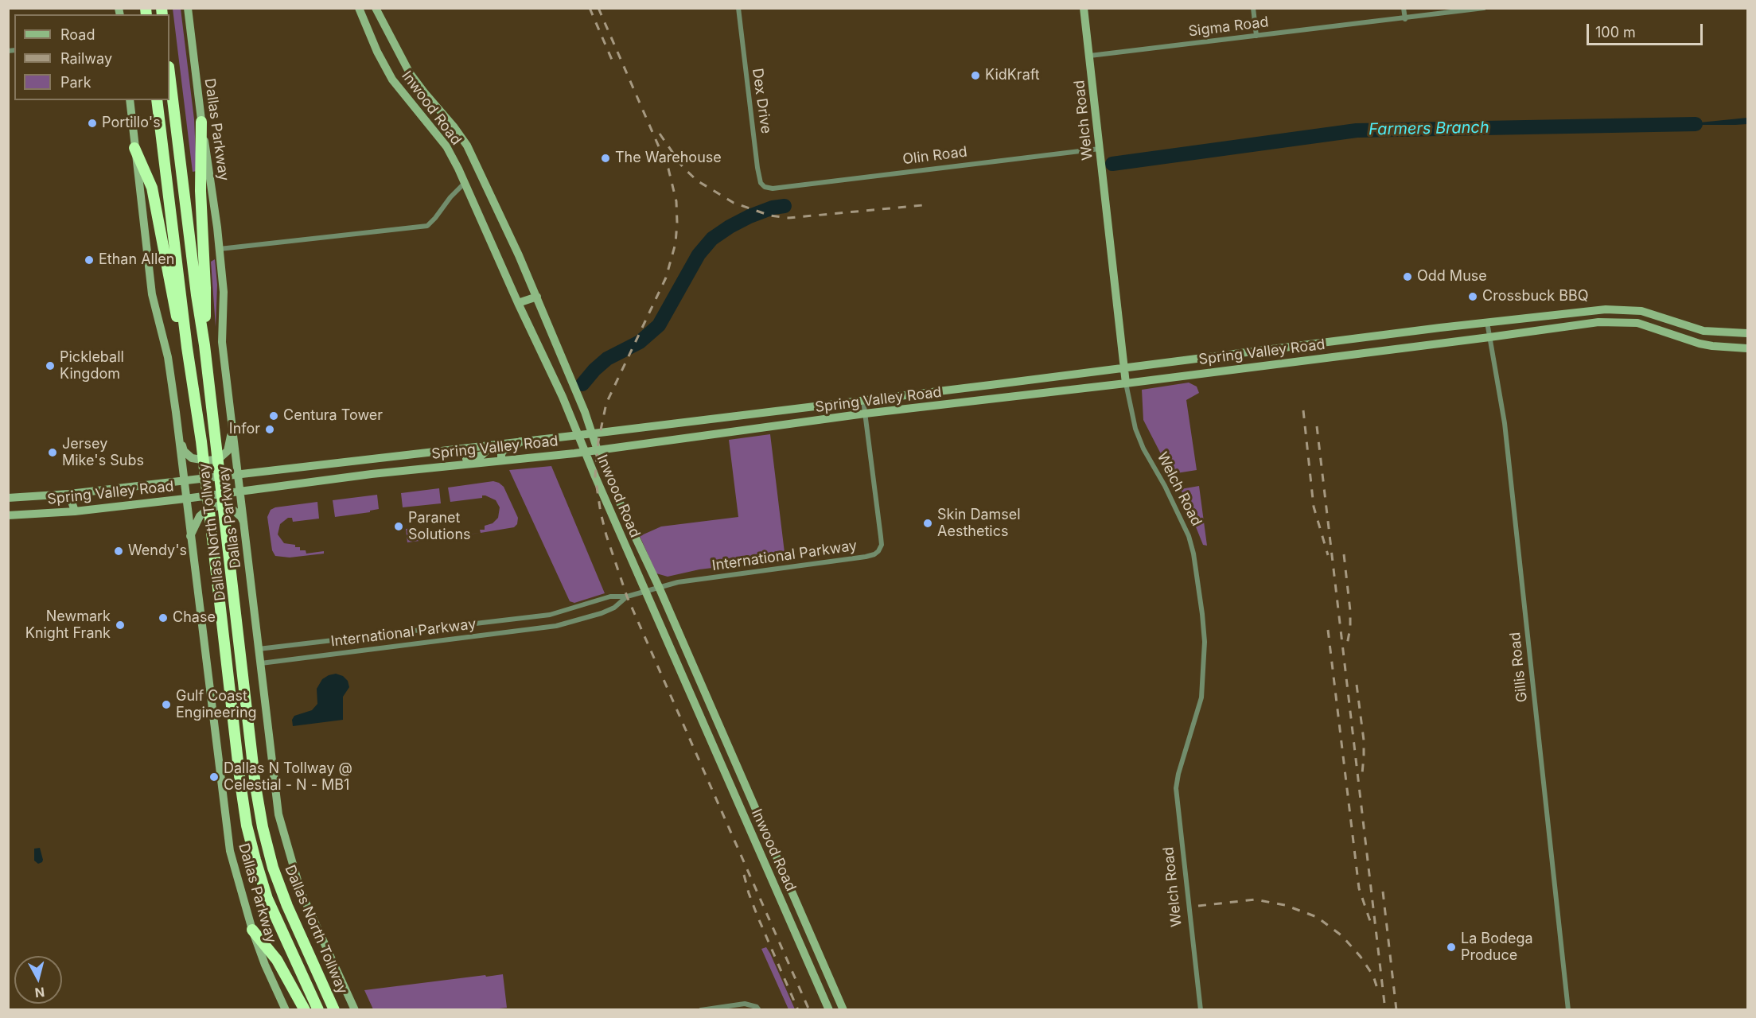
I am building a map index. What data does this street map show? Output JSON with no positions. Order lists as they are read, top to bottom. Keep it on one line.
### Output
{"streets":{"highway":["Dallas North Tollway"],"main road":["Inwood Road","Welch Road","Dallas Parkway","Spring Valley Road"],"street":["Sigma Road","Dex Drive","Olin Road","International Parkway","Gillis Road"]},"crossings":[["Sigma Road","Welch Road"],["Dex Drive","Olin Road"],["Inwood Road","Spring Valley Road"],["Inwood Road","International Parkway"],["Welch Road","Olin Road"],["Welch Road","Spring Valley Road"],["Dallas Parkway","Spring Valley Road"],["Dallas Parkway","International Parkway"],["Spring Valley Road","International Parkway"],["Spring Valley Road","Gillis Road"]],"water":["Farmers Branch"],"places":["KidKraft","Portillo's","The Warehouse","Ethan Allen","Odd Muse","Crossbuck BBQ","Pickleball Kingdom","Centura Tower","Infor","Jersey Mike's Subs","Skin Damsel Aesthetics","Paranet Solutions","Wendy's","Chase","Newmark Knight Frank","Gulf Coast Engineering","Dallas N Tollway @ Celestial - N - MB1","La Bodega Produce"],"legend":["Road","Railway","Park"],"scale_bar":"100 m","north":"bottom"}
